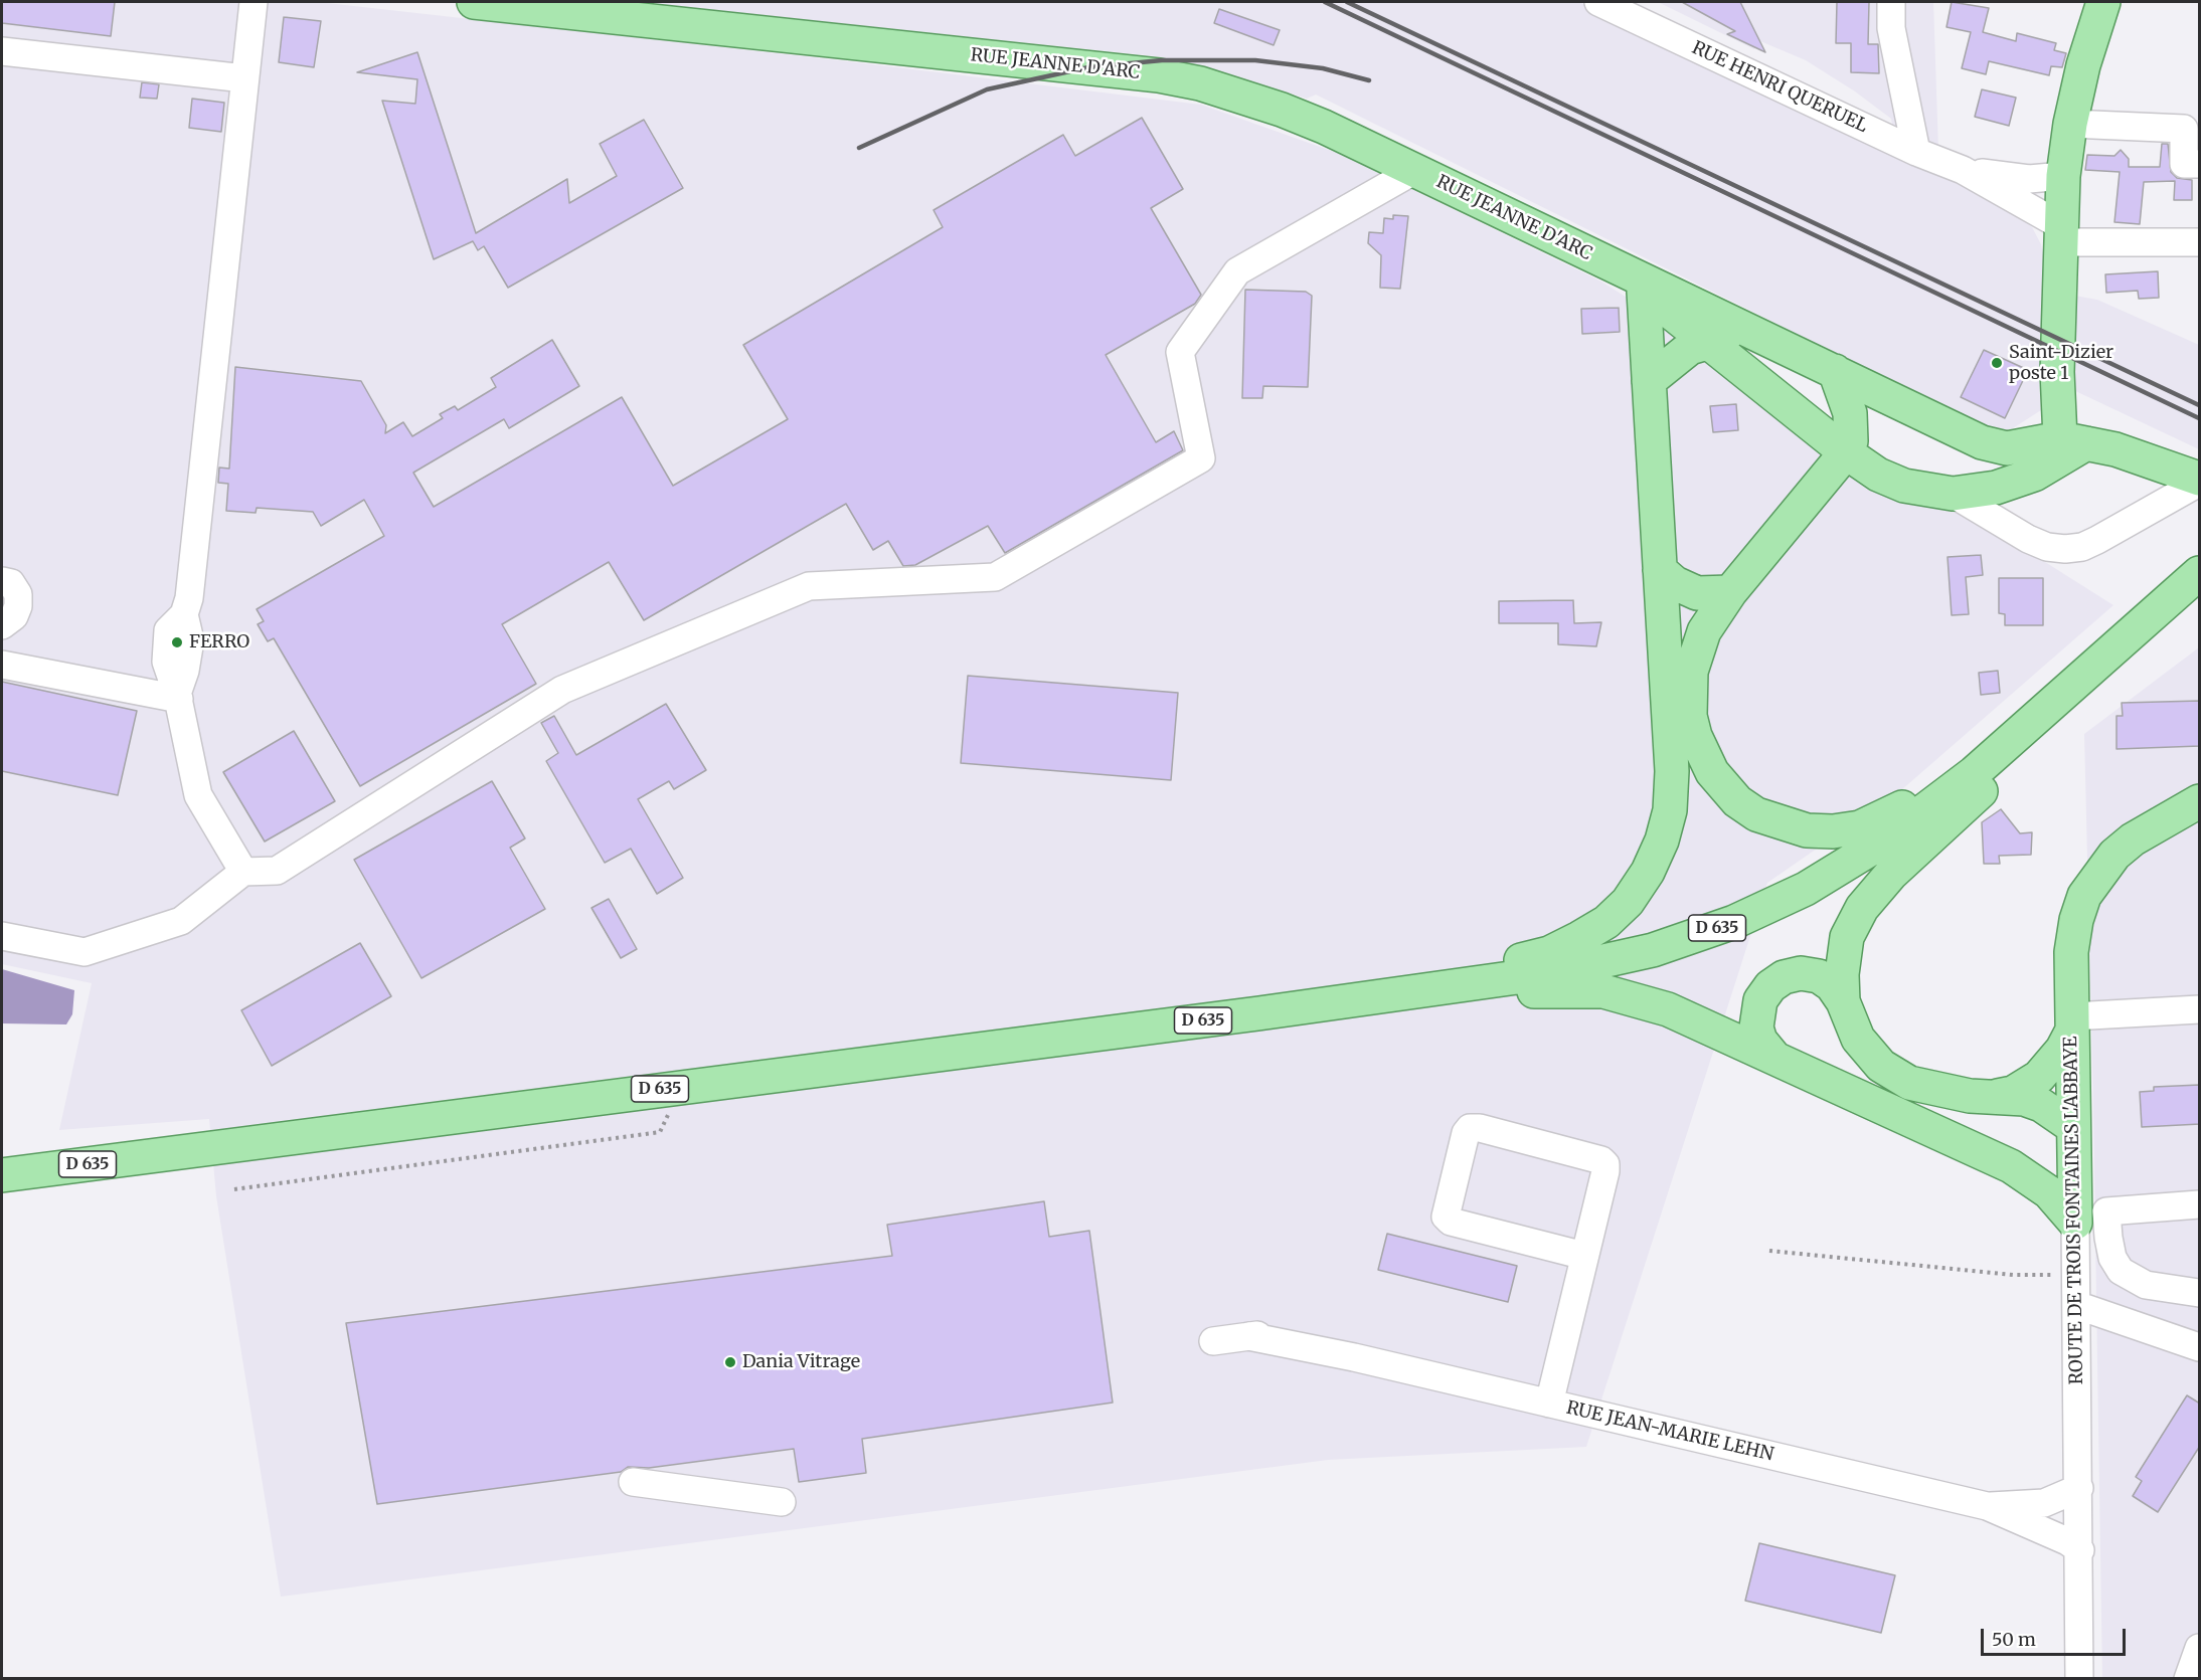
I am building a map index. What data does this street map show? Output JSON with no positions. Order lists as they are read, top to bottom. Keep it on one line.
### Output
{"streets":{"main road":["RUE JEANNE D'ARC","D 635","ROUTE DE TROIS FONTAINES L'ABBAYE"],"street":["RUE HENRI QUERUEL","RUE JEAN-MARIE LEHN"]},"crossings":[["ROUTE DE TROIS FONTAINES L'ABBAYE","RUE JEAN-MARIE LEHN"]],"places":["Saint-Dizier poste 1","FERRO","Dania Vitrage"],"scale_bar":"50 m"}
